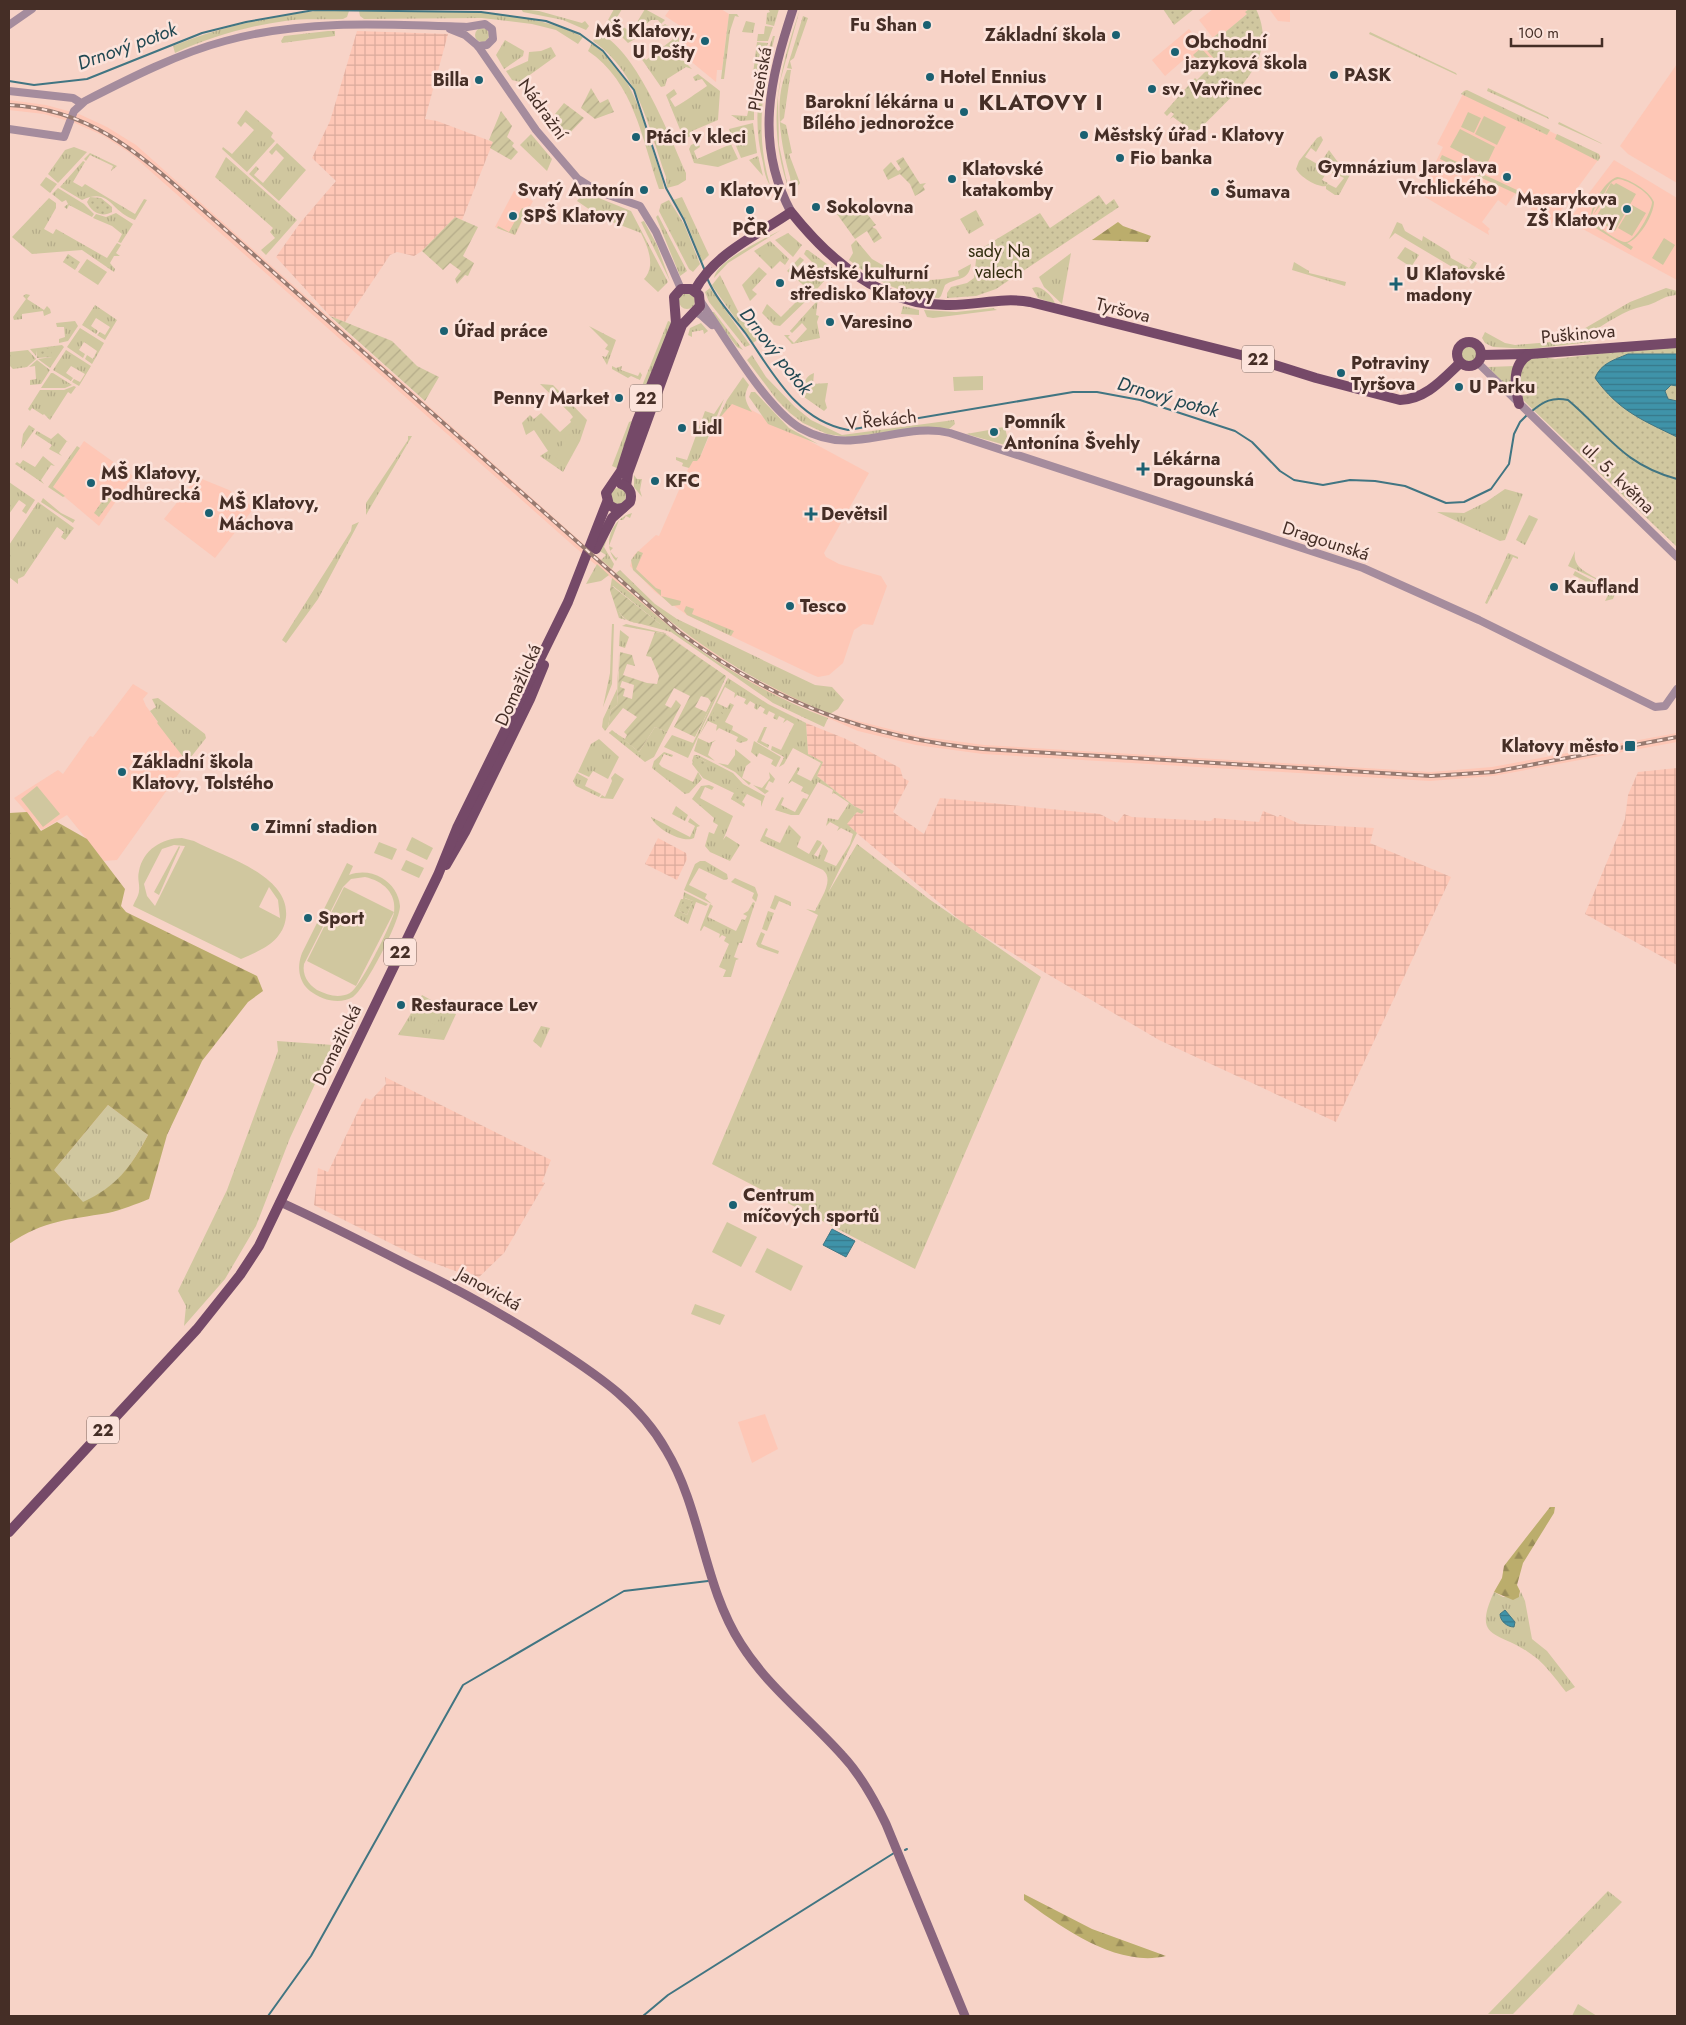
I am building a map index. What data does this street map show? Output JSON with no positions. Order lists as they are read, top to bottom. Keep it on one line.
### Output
{"streets":{"main road":["Plzeňská","Tyršova","Puškinova","22","Domažlická","Janovická"],"street":["Nádražní","V Řekách","ul. 5. května","Dragounská"]},"crossings":[["Plzeňská","Tyršova"],["Nádražní","22"],["Nádražní","V Řekách"],["Tyršova","Puškinova"],["Tyršova","22"],["Tyršova","ul. 5. května"],["Puškinova","22"],["Puškinova","ul. 5. května"],["22","V Řekách"],["22","ul. 5. května"],["22","Domažlická"],["22","Janovická"],["V Řekách","Dragounská"],["Domažlická","Janovická"]],"districts":["KLATOVY I"],"water":["Drnový potok"],"parks":["sady Na valech"],"places":{"other":["Fu Shan","Základní škola","MŠ Klatovy, U Pošty","Obchodní jazyková škola","PASK","Hotel Ennius","Billa","sv. Vavřinec","Barokní lékárna u Bílého jednorožce","Městský úřad - Klatovy","Ptáci v kleci","Fio banka","Gymnázium Jaroslava Vrchlického","Klatovské katakomby","Svatý Antonín","Klatovy 1","Šumava","Sokolovna","Masarykova ZŠ Klatovy","PČR","SPŠ Klatovy","Městské kulturní středisko Klatovy","Varesino","Úřad práce","Potraviny Tyršova","U Parku","Penny Market","Lidl","Pomník Antonína Švehly","KFC","MŠ Klatovy, Podhůrecká","MŠ Klatovy, Máchova","Kaufland","Tesco","Základní škola Klatovy, Tolstého","Zimní stadion","Sport","Restaurace Lev","Centrum míčových sportů"],"health":["U Klatovské madony","Lékárna Dragounská","Devětsil"],"transit":["Klatovy město"]},"scale_bar":"100 m"}
